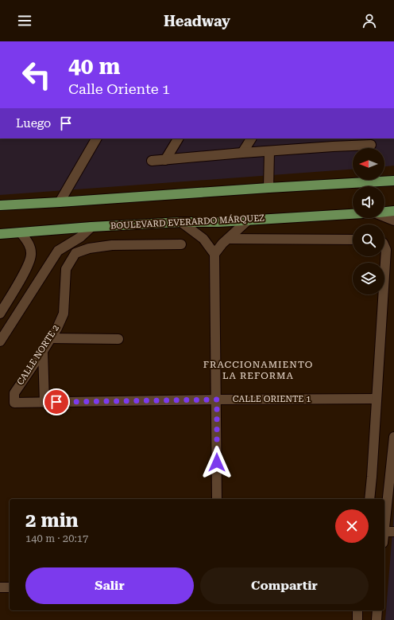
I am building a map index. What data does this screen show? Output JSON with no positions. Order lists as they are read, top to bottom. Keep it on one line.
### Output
{"streets":{"main road":["BOULEVARD EVERARDO MÁRQUEZ"],"street":["CALLE NORTE 2","CALLE ORIENTE 1"]},"crossings":[["CALLE NORTE 2","CALLE ORIENTE 1"]],"districts":["FRACCIONAMIENTO LA REFORMA"],"north":"left","page":{"header":"Headway","turn":["40 m","Calle Oriente 1"],"then":"Luego","heading":["2 min","140 m · 20:17"],"buttons":["Salir","Compartir"]}}
